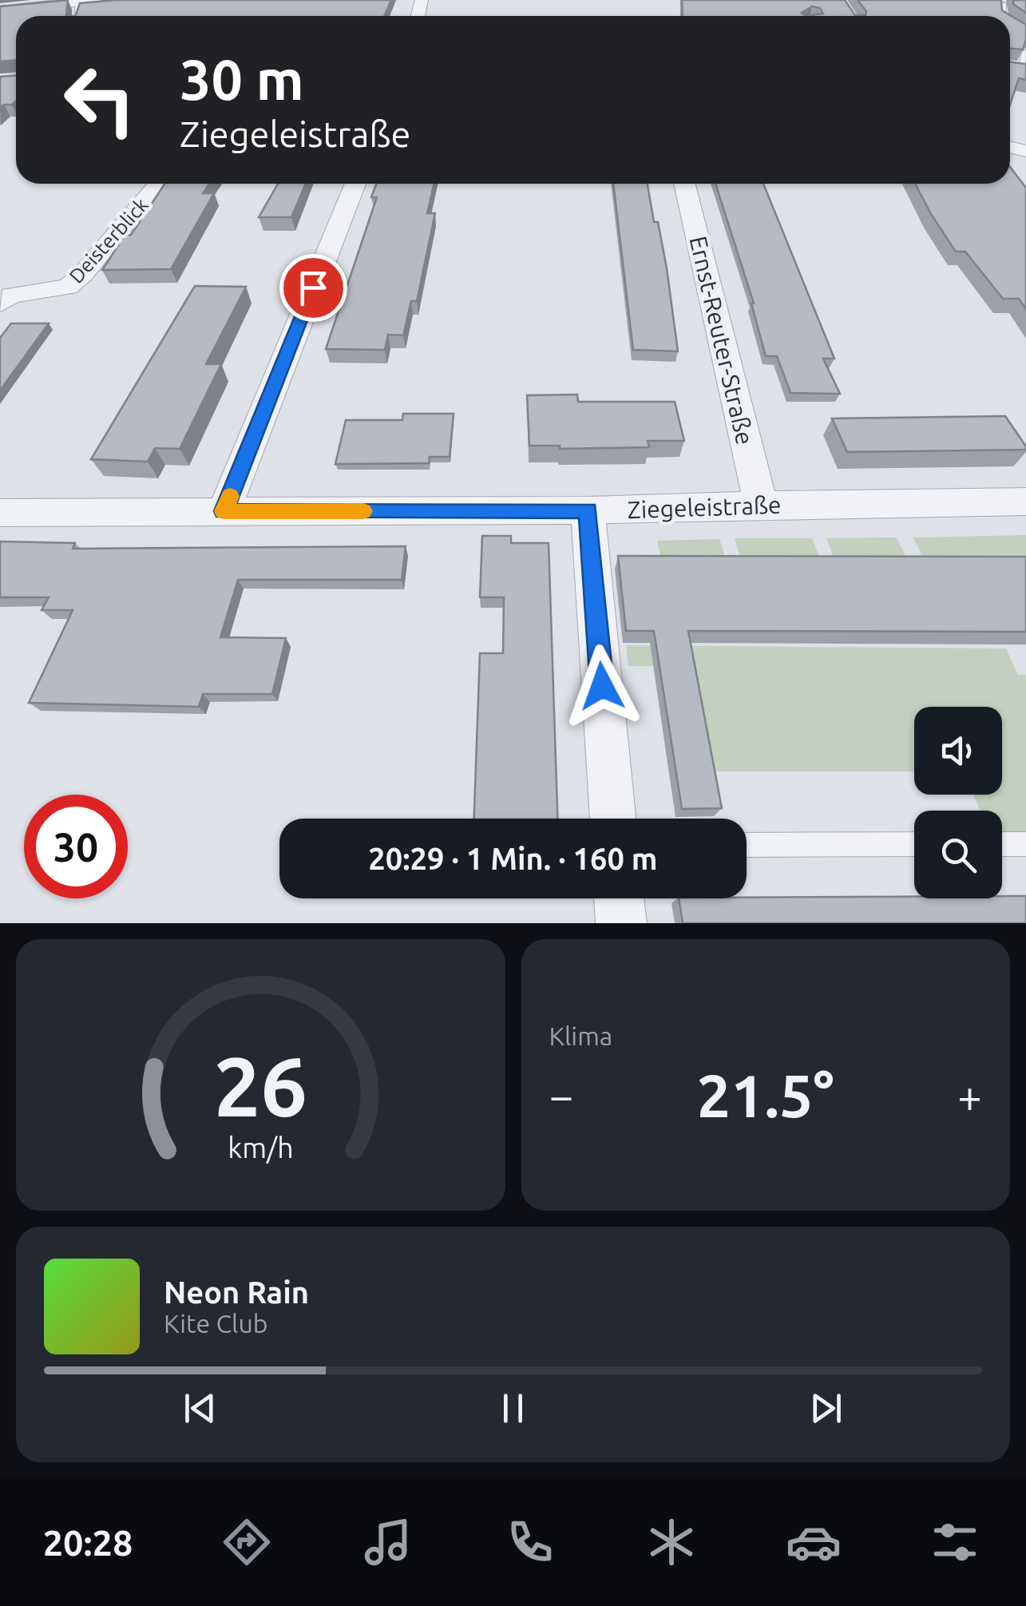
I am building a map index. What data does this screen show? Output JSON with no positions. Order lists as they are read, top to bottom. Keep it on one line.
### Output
{"streets":{"street":["Deisterblick","Ernst-Reuter-Straße","Ziegeleistraße"]},"crossings":[["Ernst-Reuter-Straße","Ziegeleistraße"]],"page":{"turn":["30 m","Ziegeleistraße"],"limit":"30","trip":"20:29 · 1 Min. · 160 m","tile":"Klima","heat":["−","21.5°","+"],"song":["Neon Rain","Kite Club"],"tabs":"20:28","gauge":["26","km/h"]}}
